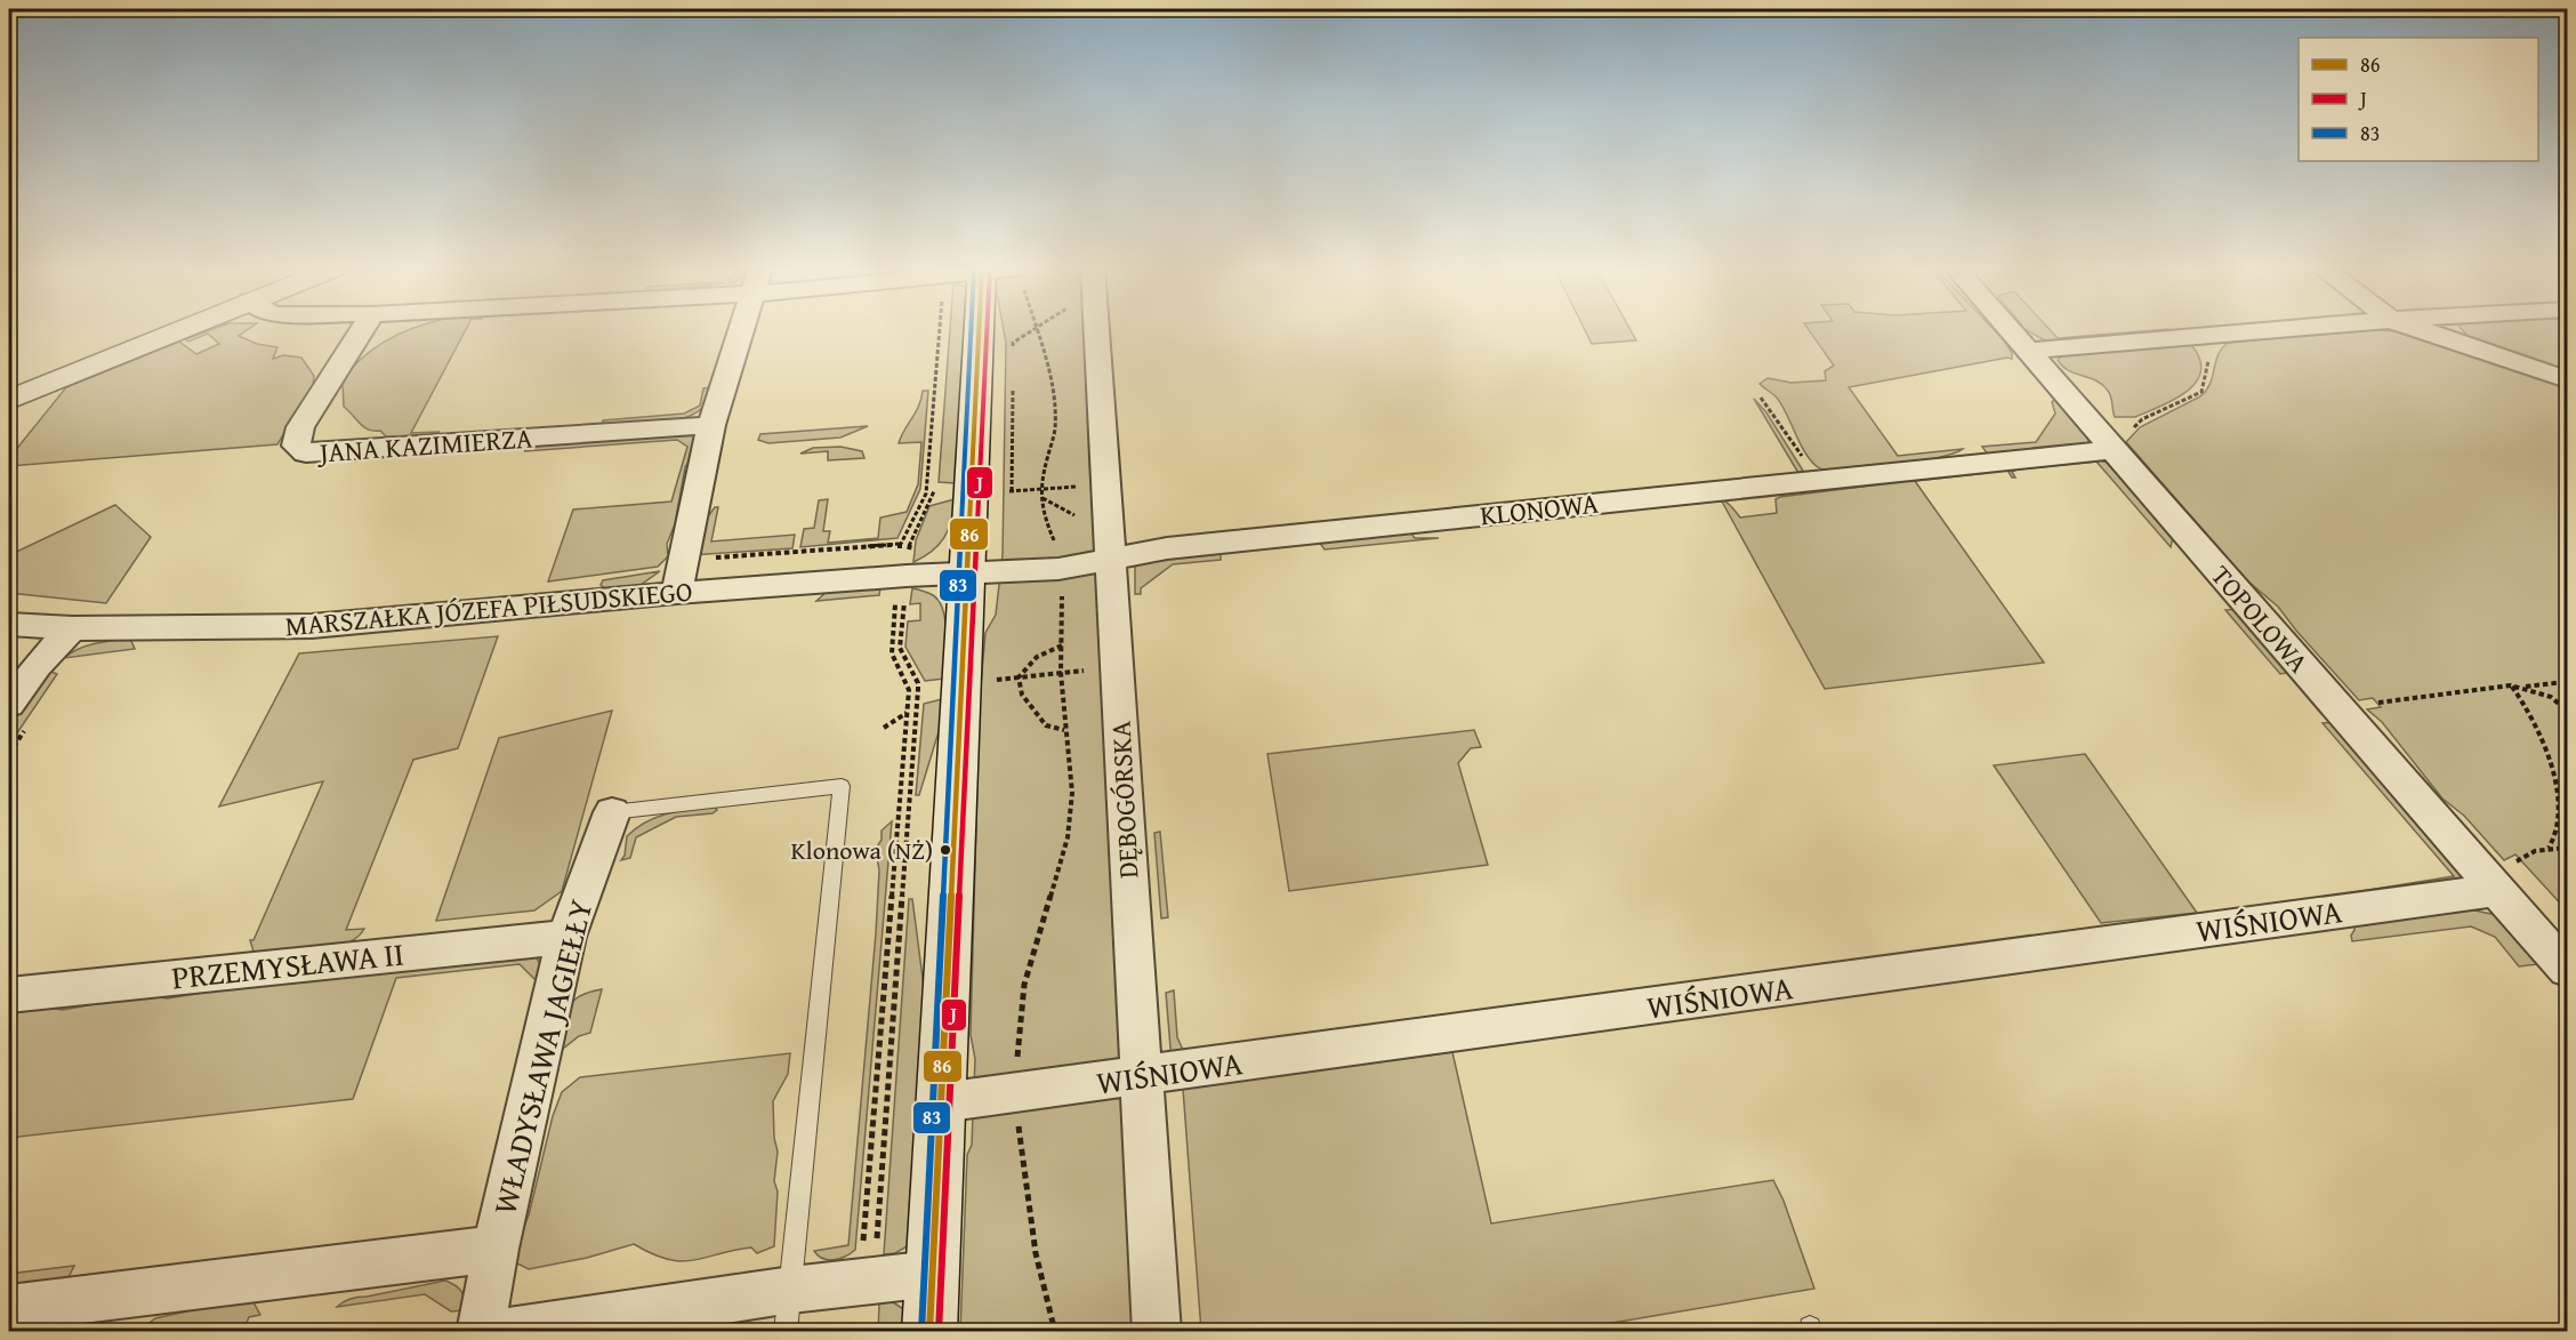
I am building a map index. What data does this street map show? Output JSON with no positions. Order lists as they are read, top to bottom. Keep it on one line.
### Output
{"streets":{"street":["JANA KAZIMIERZA","KLONOWA","MARSZAŁKA JÓZEFA PIŁSUDSKIEGO","TOPOLOWA","DĘBOGÓRSKA","WIŚNIOWA","PRZEMYSŁAWA II","WŁADYSŁAWA JAGIEŁŁY"]},"crossings":[["KLONOWA","MARSZAŁKA JÓZEFA PIŁSUDSKIEGO"],["KLONOWA","TOPOLOWA"],["KLONOWA","DĘBOGÓRSKA"],["TOPOLOWA","WIŚNIOWA"],["DĘBOGÓRSKA","WIŚNIOWA"],["PRZEMYSŁAWA II","WŁADYSŁAWA JAGIEŁŁY"]],"places":["Klonowa (NŻ)"],"lines":["transit line 86","transit line J","transit line 83"],"legend":["86","J","83"]}
